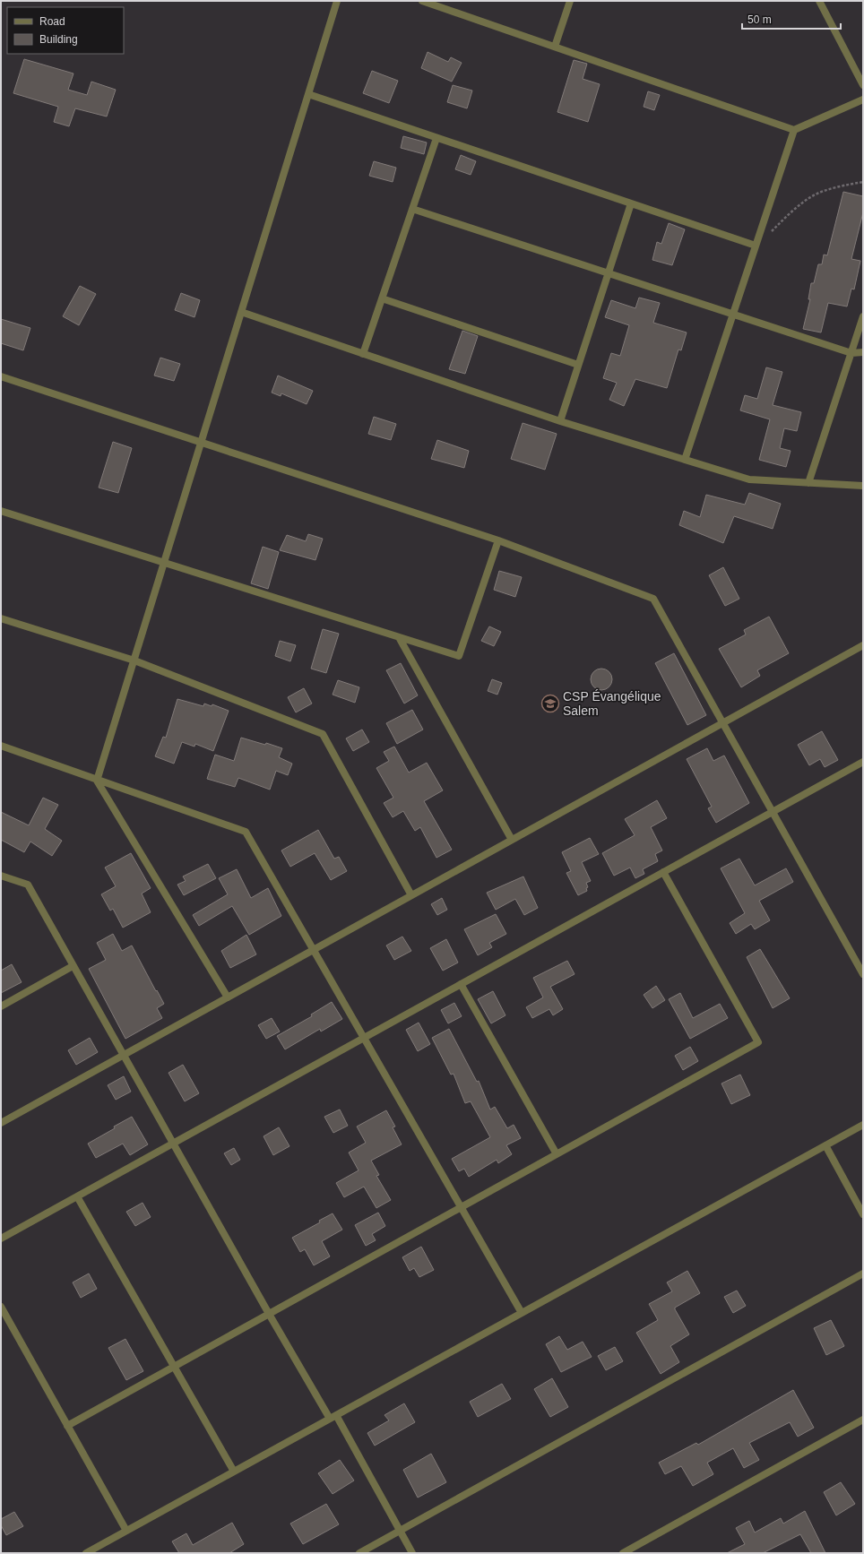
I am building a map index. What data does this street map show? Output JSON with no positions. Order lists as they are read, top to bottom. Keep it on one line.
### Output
{"places":{"school or university":["CSP Évangélique Salem"]},"legend":["Road","Building"],"scale_bar":"50 m"}
